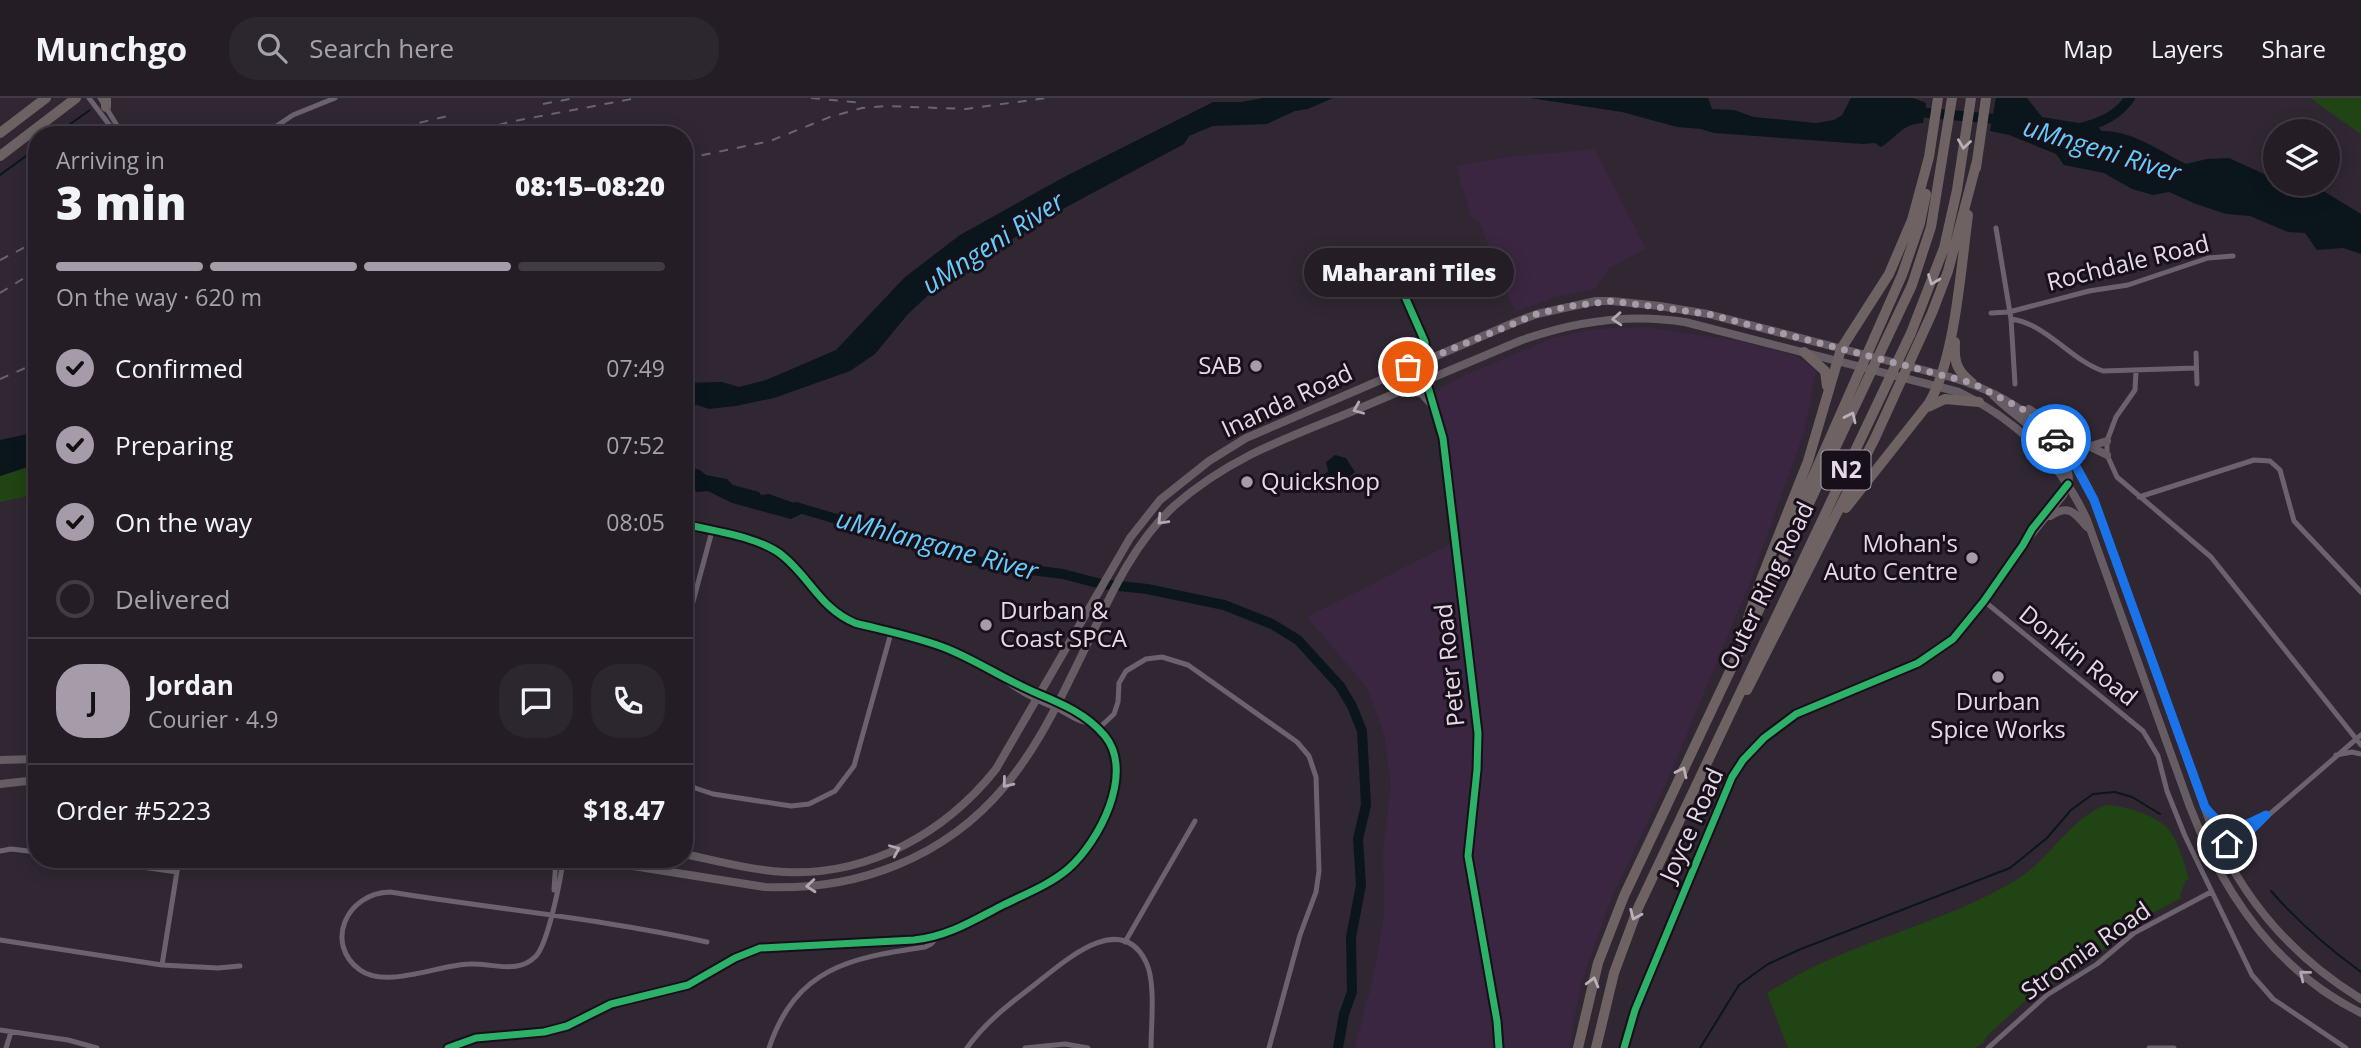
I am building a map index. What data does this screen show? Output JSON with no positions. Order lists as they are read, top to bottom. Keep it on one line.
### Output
{"streets":{"highway":["N2","Outer Ring Road"],"main road":["Inanda Road"],"street":["Rochdale Road","Donkin Road","Peter Road","Joyce Road","Stromia Road"]},"crossings":[["Inanda Road","Peter Road"],["Inanda Road","Joyce Road"],["Donkin Road","Joyce Road"],["Donkin Road","Stromia Road"]],"water":["uMngeni River","uMhlangane River"],"places":["SAB","Maharani Tiles","Quickshop","Mohan's Auto Centre","Durban & Coast SPCA","Durban Spice Works"],"page":{"header":"Munchgo","search":"Search here","nav":["Map","Layers","Share"],"heading":["3 min","Arriving in","08:15–08:20"],"panel":["Jordan","Courier · 4.9","Order #5223","$18.47"],"bar":"On the way · 620 m","bubble":"Maharani Tiles","list":[["Confirmed","07:49"],["Preparing","07:52"],["On the way","08:05"],"Delivered"],"round":"J"}}
